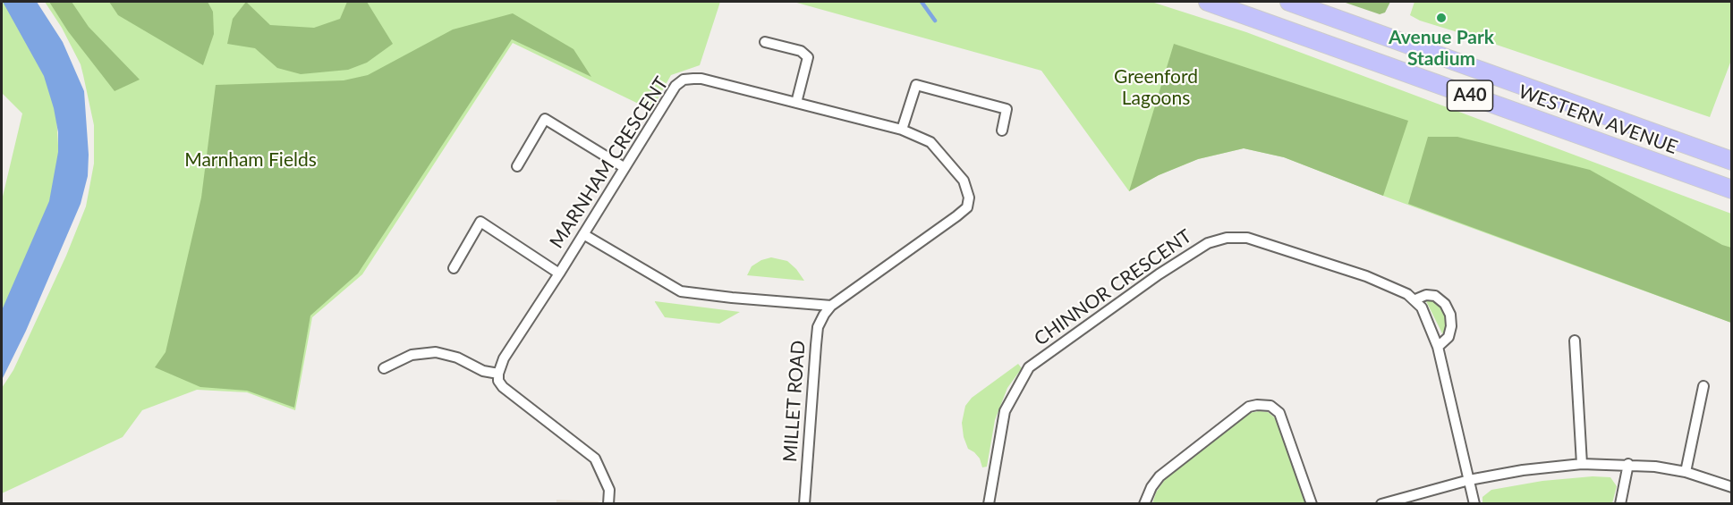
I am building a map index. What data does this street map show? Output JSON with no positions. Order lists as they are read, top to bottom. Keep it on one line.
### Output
{"streets":{"highway":["A40","WESTERN AVENUE"],"street":["MARNHAM CRESCENT","CHINNOR CRESCENT","MILLET ROAD"]},"crossings":[["MARNHAM CRESCENT","MILLET ROAD"]],"parks":["Greenford Lagoons","Marnham Fields"],"places":["Avenue Park Stadium"]}
